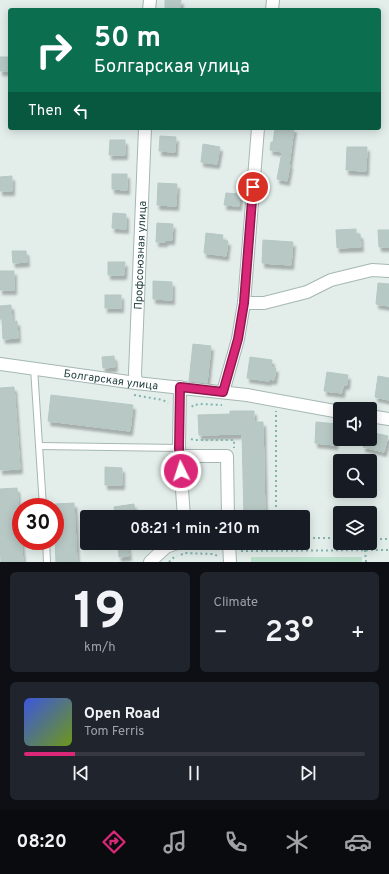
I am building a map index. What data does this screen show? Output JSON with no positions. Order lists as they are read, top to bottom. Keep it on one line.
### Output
{"streets":{"street":["Профсоюзная улица","Болгарская улица"]},"crossings":[["Профсоюзная улица","Болгарская улица"]],"page":{"turn":["50 m","Болгарская улица"],"then":"Then","limit":"30","trip":"08:21 · 1 min · 210 m","tile":[["19","km/h"],"Climate"],"heat":["−","23°","+"],"song":["Open Road","Tom Ferris"],"tabs":"08:20"}}
